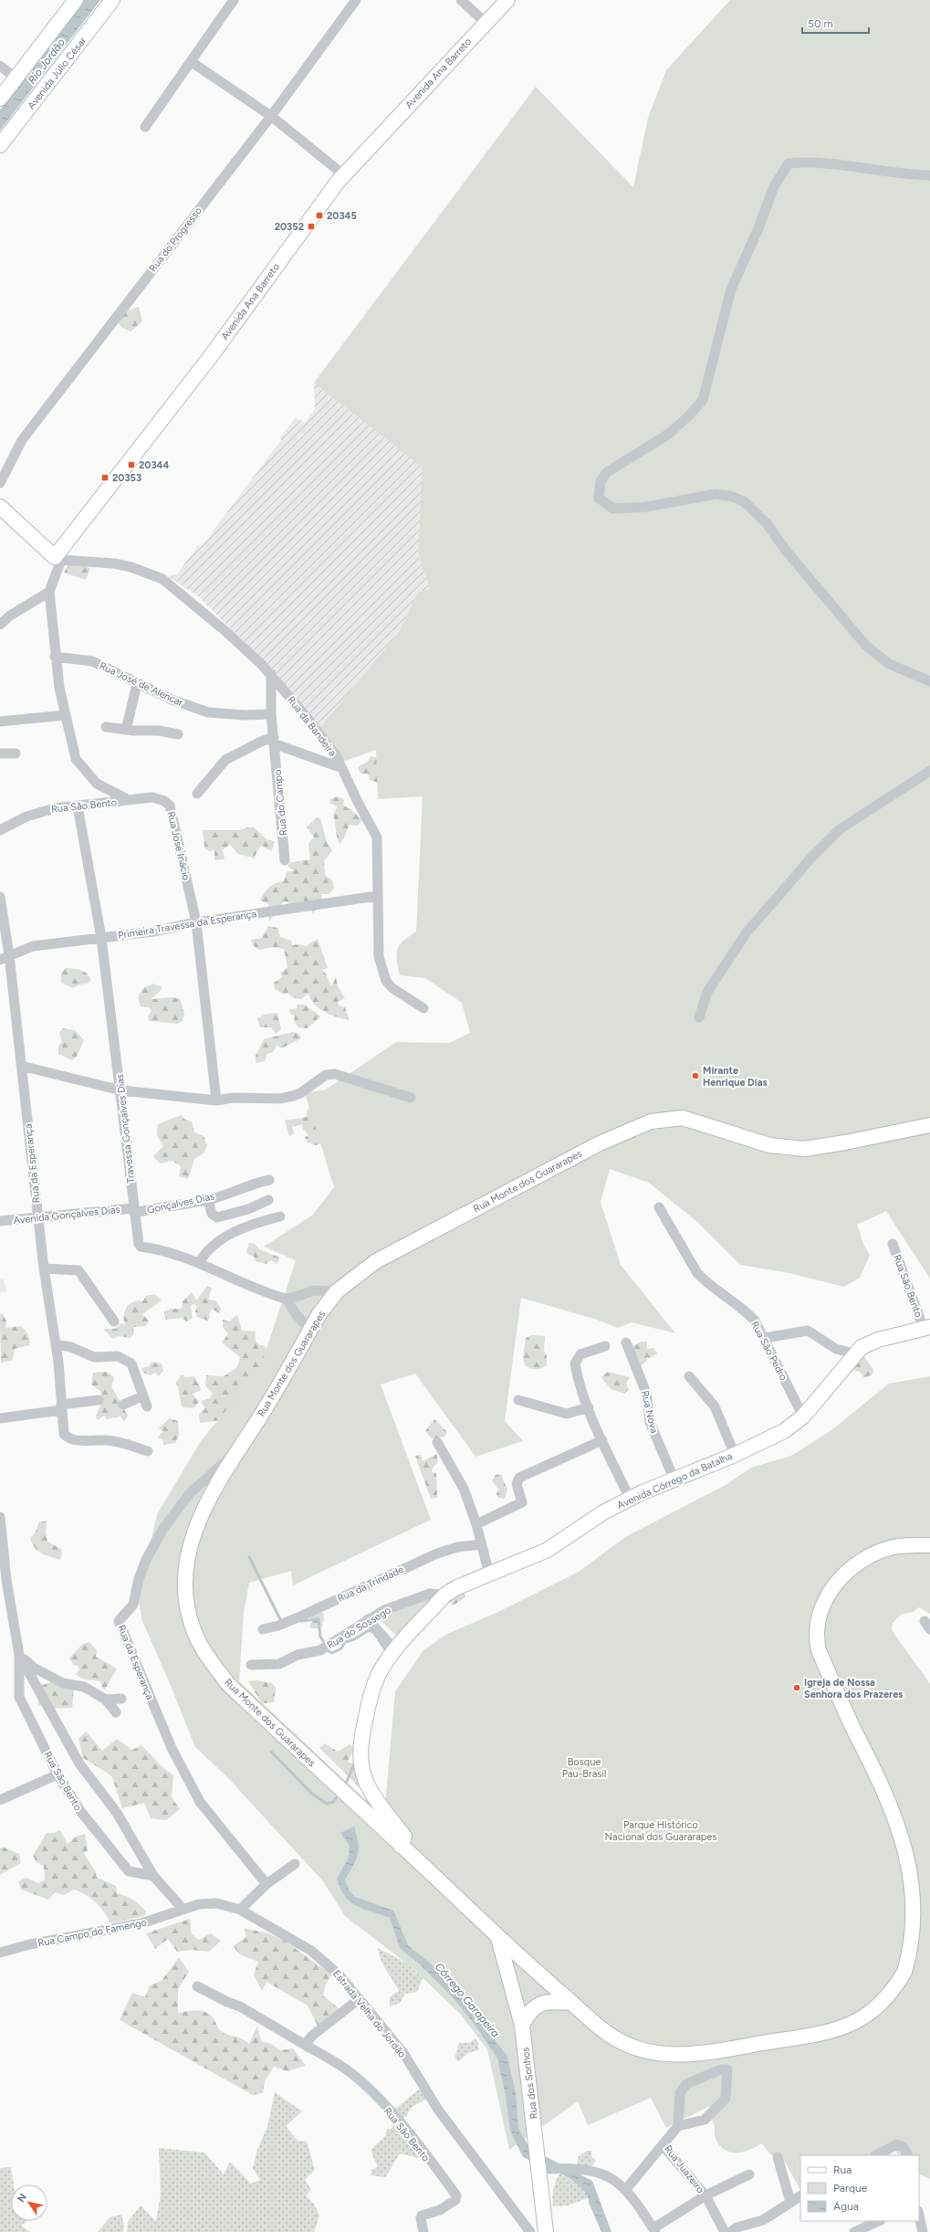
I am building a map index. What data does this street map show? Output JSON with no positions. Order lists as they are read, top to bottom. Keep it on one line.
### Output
{"streets":{"main road":["Avenida Júlio César","Avenida Ana Barreto","Rua Monte dos Guararapes","Avenida Córrego da Batalha","Rua dos Sonhos"],"street":["Rua do Progresso","Rua José de Alencar","Rua da Bandeira","Rua do Campo","Rua São Bento","Rua José Inácio","Primeira Travessa da Esperança","Travessa Gonçalves Dias","Rua da Esperança","Gonçalves Dias","Avenida Gonçalves Dias","Rua São Pedro","Rua Nova","Rua da Trindade","Rua do Sossego","Rua Campo do Famengo","Estrada Velha do Jordão","Rua Juazeiro"]},"crossings":[["Avenida Ana Barreto","Rua da Bandeira"],["Rua José de Alencar","Rua do Campo"],["Rua José de Alencar","Rua José Inácio"],["Rua da Bandeira","Rua do Campo"],["Rua da Bandeira","Primeira Travessa da Esperança"],["Rua São Bento","Rua José Inácio"],["Rua São Bento","Travessa Gonçalves Dias"],["Rua São Bento","Avenida Córrego da Batalha"],["Rua São Bento","Rua Campo do Famengo"],["Rua São Bento","Estrada Velha do Jordão"],["Rua José Inácio","Primeira Travessa da Esperança"],["Primeira Travessa da Esperança","Travessa Gonçalves Dias"],["Primeira Travessa da Esperança","Rua da Esperança"],["Travessa Gonçalves Dias","Gonçalves Dias"],["Travessa Gonçalves Dias","Avenida Gonçalves Dias"],["Rua da Esperança","Rua Monte dos Guararapes"],["Rua da Esperança","Avenida Gonçalves Dias"],["Rua Monte dos Guararapes","Avenida Córrego da Batalha"],["Rua Monte dos Guararapes","Rua dos Sonhos"],["Gonçalves Dias","Avenida Gonçalves Dias"],["Rua São Pedro","Avenida Córrego da Batalha"],["Rua Nova","Avenida Córrego da Batalha"],["Avenida Córrego da Batalha","Rua do Sossego"],["Rua Campo do Famengo","Estrada Velha do Jordão"]],"water":["Rio Jordão","Córrego Garapeira"],"parks":["Bosque Pau-Brasil","Parque Histórico Nacional dos Guararapes"],"places":{"transit":["20345","20352","20344","20353"],"other":["Mirante Henrique Dias","Igreja de Nossa Senhora dos Prazeres"]},"legend":["Rua","Parque","Água"],"scale_bar":"50 m","north":"top left"}
